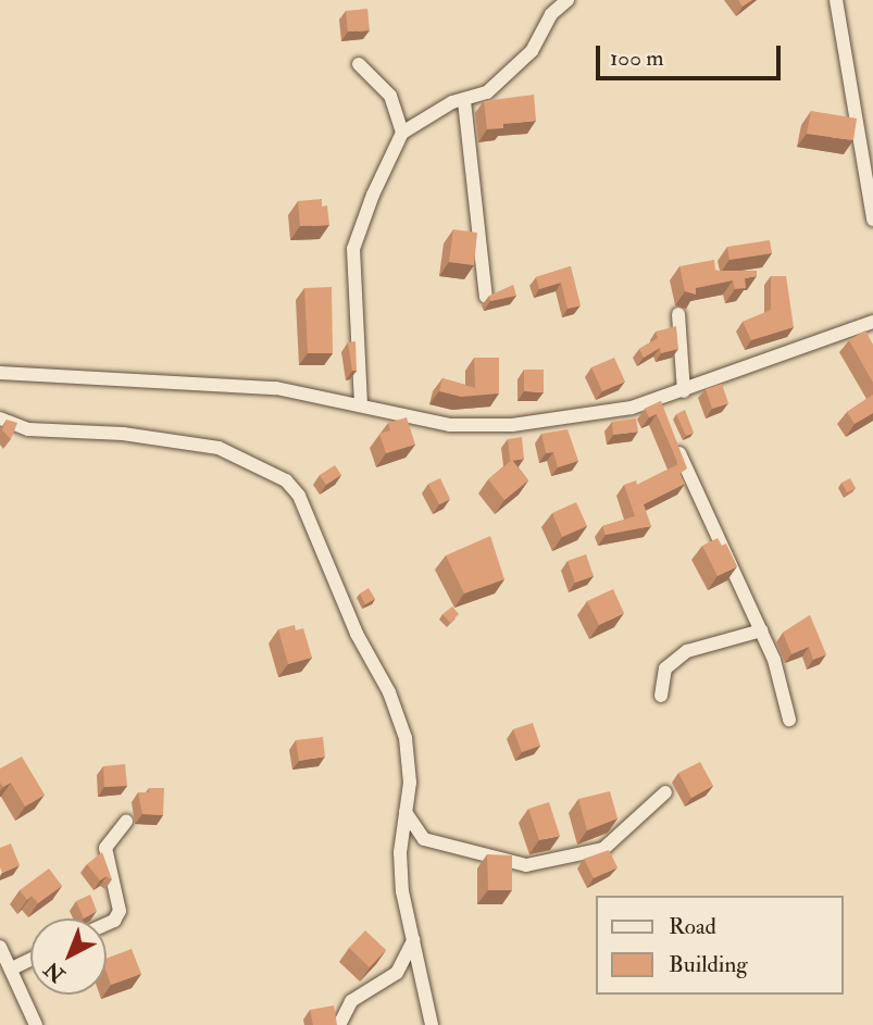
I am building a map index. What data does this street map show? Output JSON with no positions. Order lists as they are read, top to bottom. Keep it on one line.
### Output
{"legend":["Road","Building"],"scale_bar":"100 m","north":"bottom left"}
